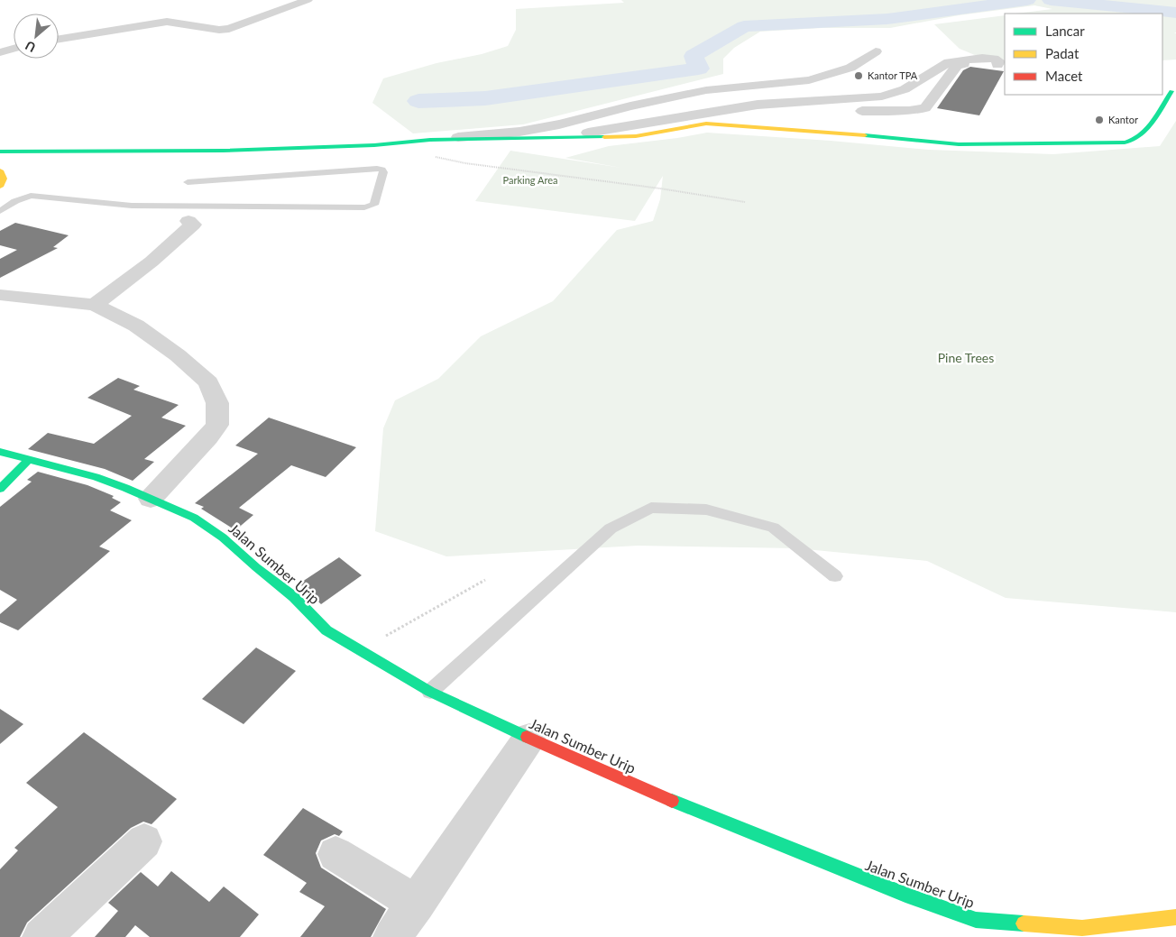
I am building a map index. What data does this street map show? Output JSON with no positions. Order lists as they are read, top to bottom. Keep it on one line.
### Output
{"streets":{"street":["Jalan Sumber Urip"]},"parks":["Parking Area","Pine Trees"],"places":["Kantor TPA","Kantor"],"legend":["Lancar","Padat","Macet"],"north":"bottom left"}
